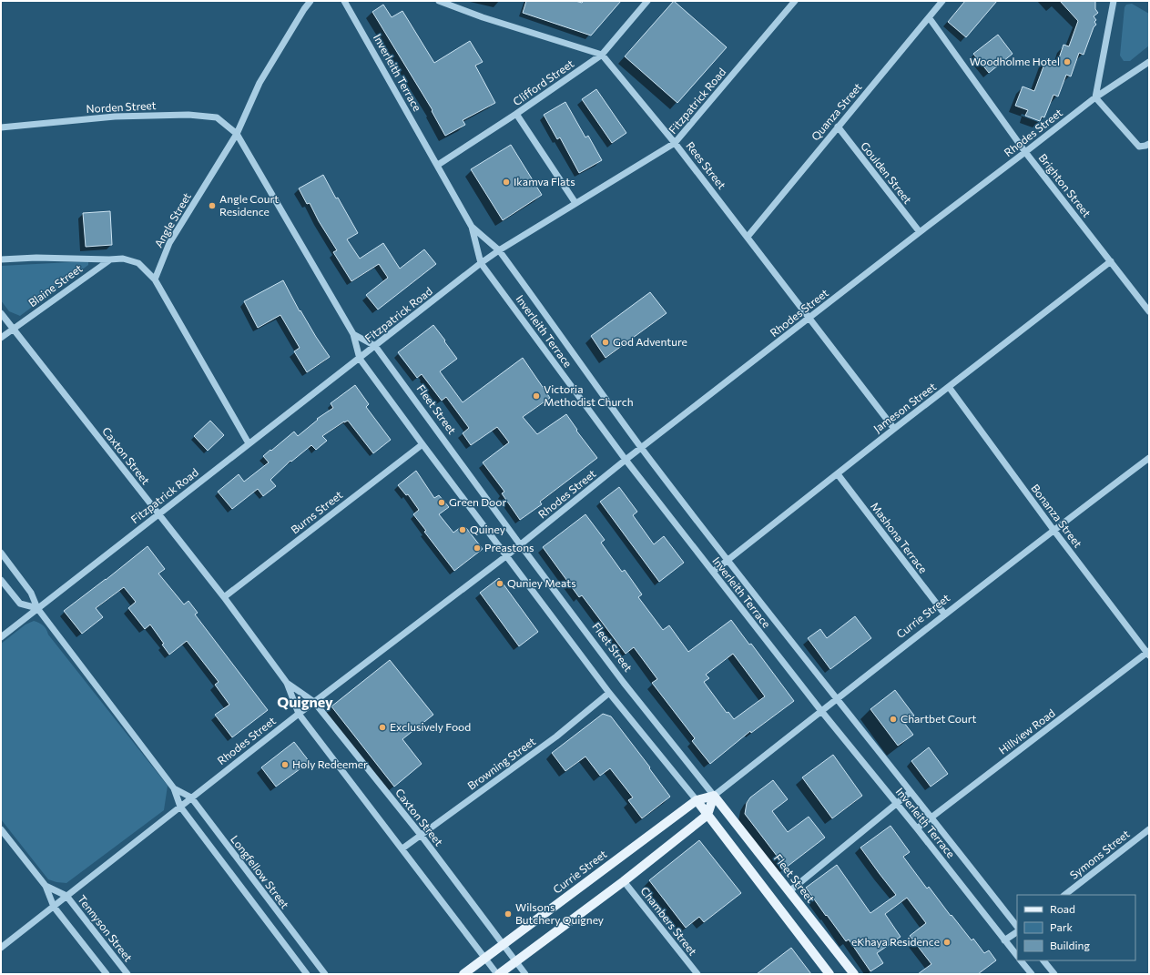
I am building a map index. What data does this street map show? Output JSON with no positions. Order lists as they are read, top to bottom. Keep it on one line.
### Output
{"streets":{"main road":["Fleet Street","Currie Street"],"street":["Inverleith Terrace","Clifford Street","Fitzpatrick Road","Norden Street","Quanza Street","Rhodes Street","Rees Street","Goulden Street","Brighton Street","Angle Street","Blaine Street","Jameson Street","Caxton Street","Burns Street","Bonanza Street","Mashona Terrace","Hillview Road","Browning Street","Symons Street","Longfellow Street","Chambers Street","Tennyson Street"]},"crossings":[["Inverleith Terrace","Clifford Street"],["Inverleith Terrace","Fitzpatrick Road"],["Inverleith Terrace","Rhodes Street"],["Inverleith Terrace","Jameson Street"],["Inverleith Terrace","Currie Street"],["Inverleith Terrace","Hillview Road"],["Clifford Street","Rees Street"],["Fitzpatrick Road","Rees Street"],["Fitzpatrick Road","Fleet Street"],["Fitzpatrick Road","Caxton Street"],["Fitzpatrick Road","Longfellow Street"],["Norden Street","Angle Street"],["Quanza Street","Rees Street"],["Quanza Street","Goulden Street"],["Quanza Street","Brighton Street"],["Rhodes Street","Rees Street"],["Rhodes Street","Goulden Street"],["Rhodes Street","Brighton Street"],["Rhodes Street","Fleet Street"],["Rhodes Street","Caxton Street"],["Rhodes Street","Longfellow Street"],["Rhodes Street","Tennyson Street"],["Rees Street","Jameson Street"],["Brighton Street","Jameson Street"],["Angle Street","Blaine Street"],["Blaine Street","Caxton Street"],["Jameson Street","Bonanza Street"],["Jameson Street","Mashona Terrace"],["Fleet Street","Currie Street"],["Caxton Street","Burns Street"],["Caxton Street","Currie Street"],["Caxton Street","Browning Street"],["Bonanza Street","Currie Street"],["Bonanza Street","Hillview Road"],["Mashona Terrace","Currie Street"]],"districts":["Quigney"],"places":["Woodholme Hotel","Ikamva Flats","Angle Court Residence","God Adventure","Victoria Methodist Church","Green Door","Quiney","Preastons","Quniey Meats","Chartbet Court","Exclusively Food","Holy Redeemer","Wilsons Butchery Quigney","eKhaya Residence"],"legend":["Road","Park","Building"]}
